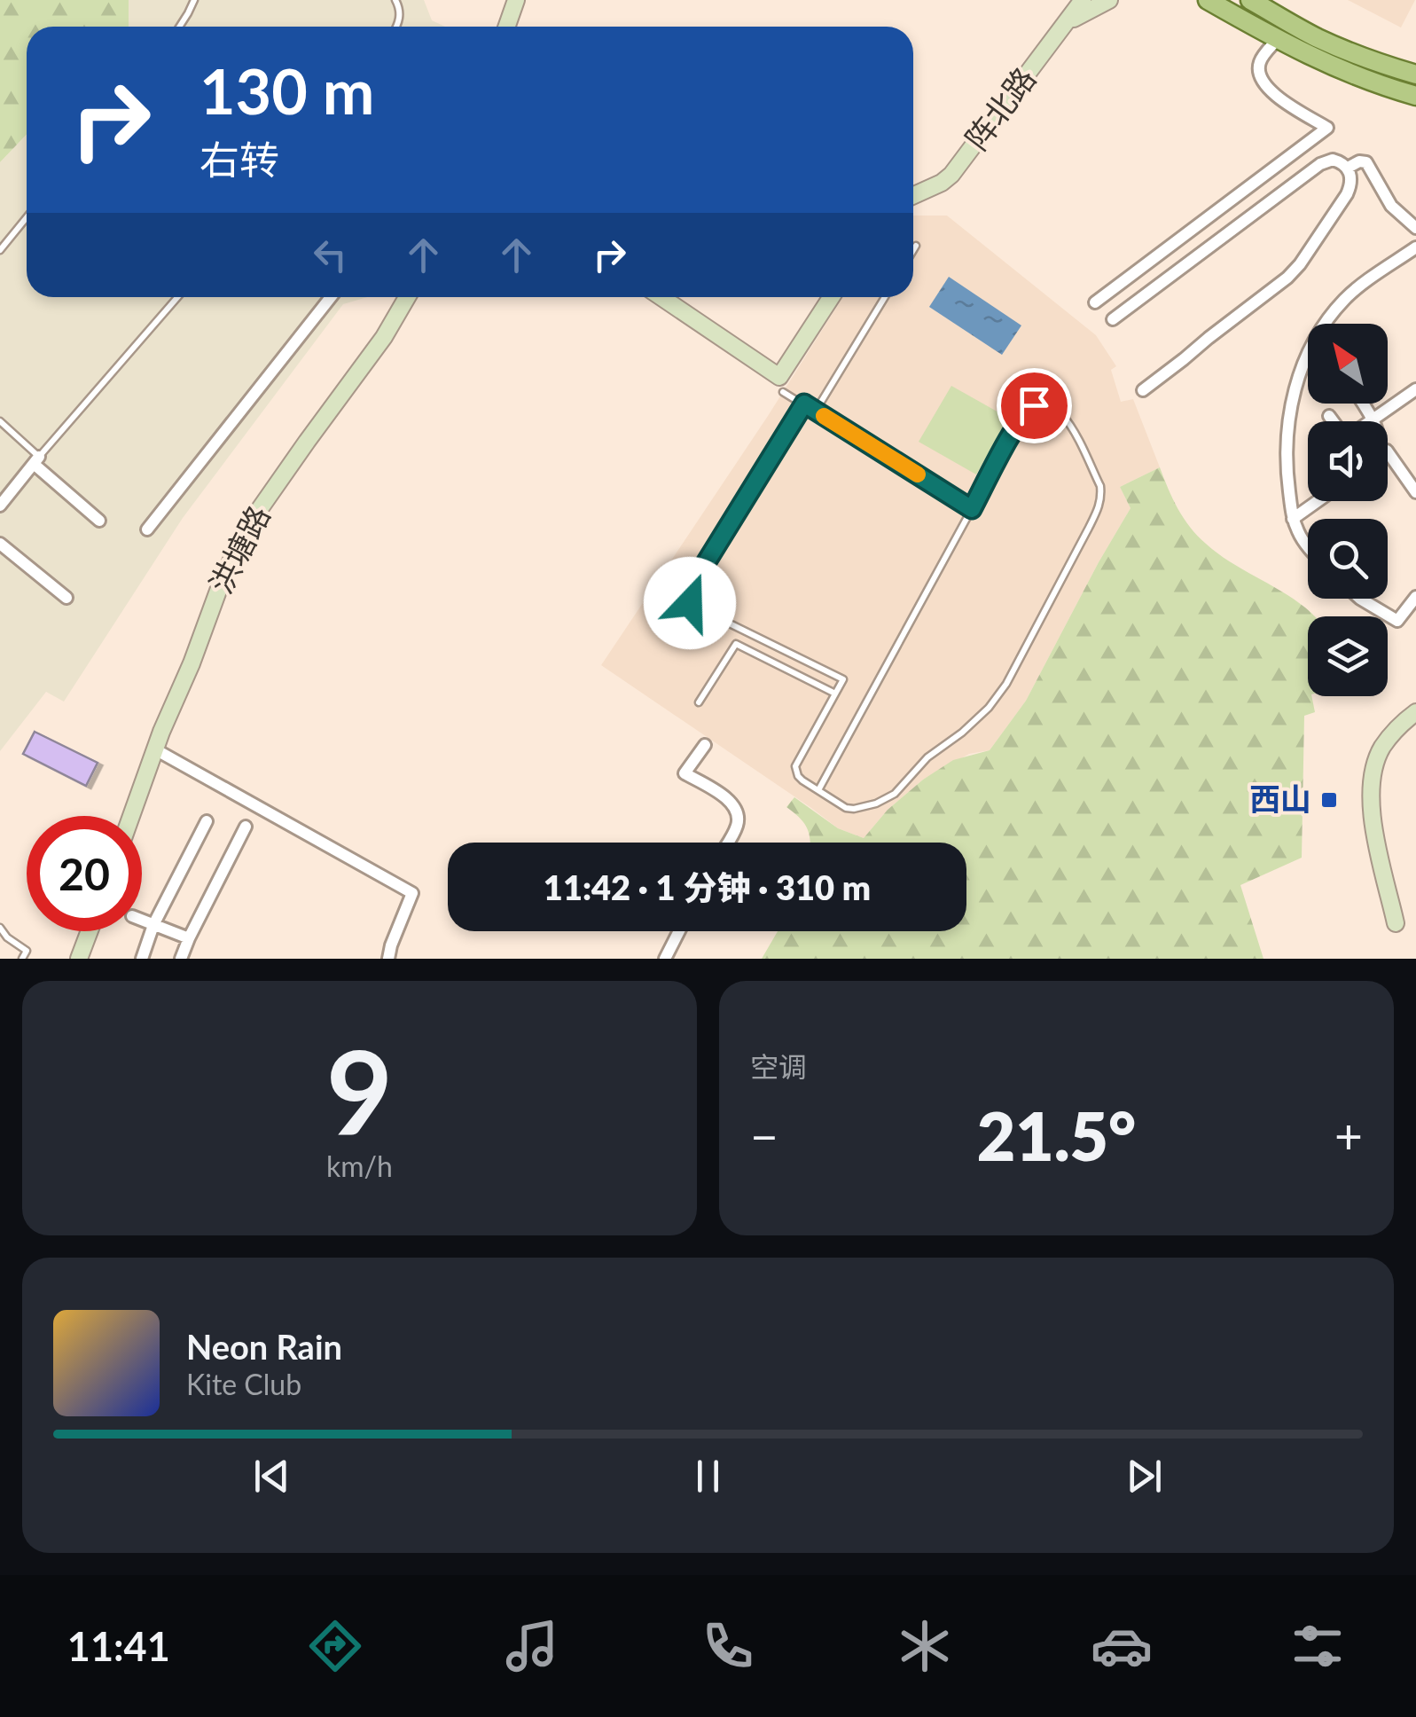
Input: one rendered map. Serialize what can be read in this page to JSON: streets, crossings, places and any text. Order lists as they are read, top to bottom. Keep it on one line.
{"streets":{"street":["阵北路","洪塘路"]},"places":{"transit":["西山"]},"north":"top left","page":{"turn":["130 m","右转"],"limit":"20","trip":"11:42 · 1 分钟 · 310 m","tile":[["9","km/h"],"空调"],"heat":["−","21.5°","+"],"song":["Neon Rain","Kite Club"],"tabs":"11:41"}}
